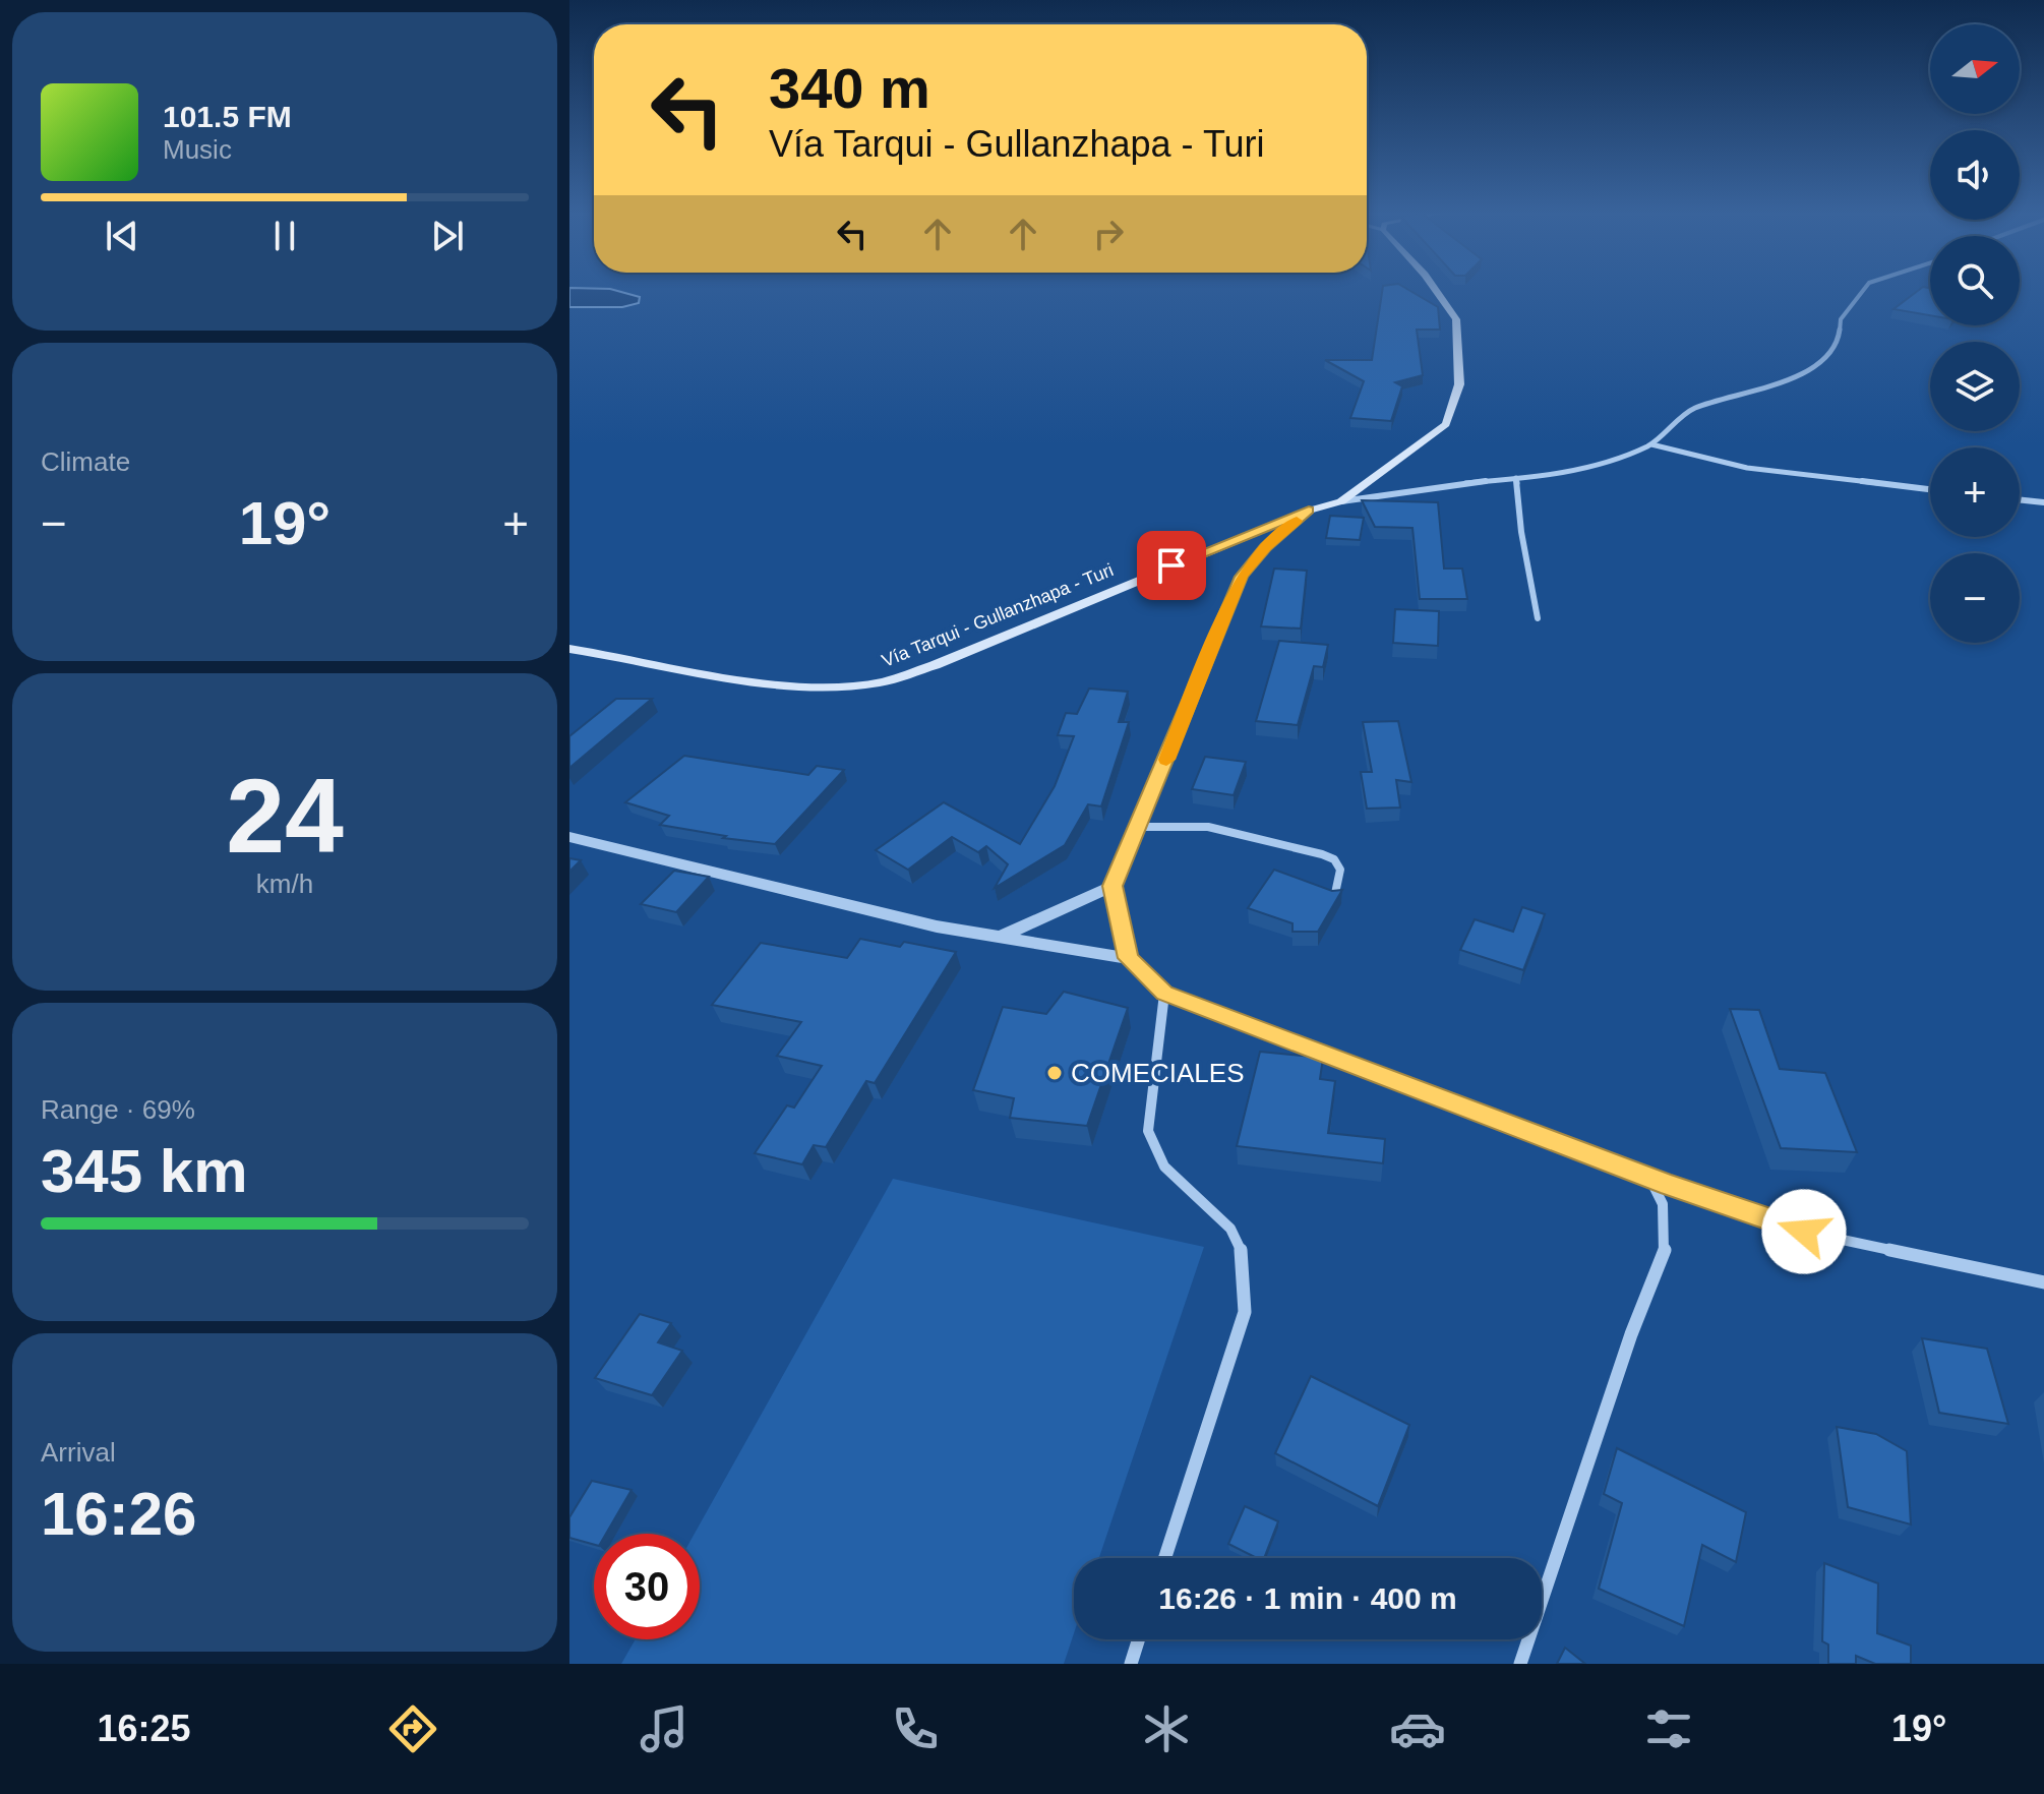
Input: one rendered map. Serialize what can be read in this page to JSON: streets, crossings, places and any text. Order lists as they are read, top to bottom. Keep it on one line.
{"streets":{"main road":["Vía Tarqui - Gullanzhapa - Turi"]},"places":["COMECIALES"],"north":"right","page":{"map_buttons":["+","−"],"turn":["340 m","Vía Tarqui - Gullanzhapa - Turi"],"song":["101.5 FM","Music"],"tile":["Climate",["24","km/h"],["Range · 69%","345 km"],["Arrival","16:26"]],"heat":["−","19°","+"],"limit":"30","trip":"16:26 · 1 min · 400 m","tabs":["16:25","19°"]}}
